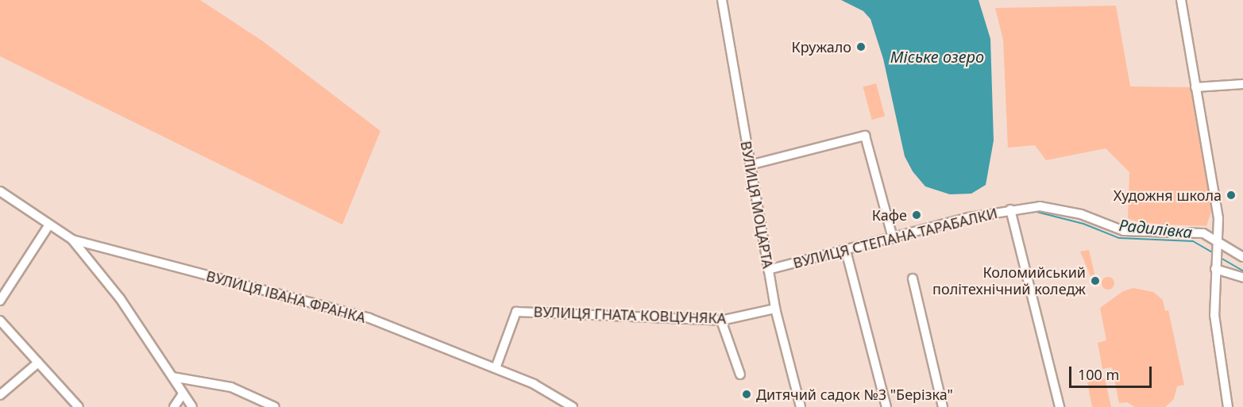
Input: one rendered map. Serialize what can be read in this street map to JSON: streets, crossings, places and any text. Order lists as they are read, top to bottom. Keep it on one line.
{"streets":{"street":["ВУЛИЦЯ МОЦАРТА","ВУЛИЦЯ СТЕПАНА ТАРАБАЛКИ","ВУЛИЦЯ ІВАНА ФРАНКА","ВУЛИЦЯ ГНАТА КОВЦУНЯКА"]},"crossings":[["ВУЛИЦЯ МОЦАРТА","ВУЛИЦЯ СТЕПАНА ТАРАБАЛКИ"],["ВУЛИЦЯ МОЦАРТА","ВУЛИЦЯ ГНАТА КОВЦУНЯКА"],["ВУЛИЦЯ ІВАНА ФРАНКА","ВУЛИЦЯ ГНАТА КОВЦУНЯКА"]],"water":["Міське озеро","Радилівка"],"places":["Кружало","Художня школа","Кафе","Коломийський політехнічний коледж","Дитячий садок №3 \"Берізка\""],"scale_bar":"100 m"}
